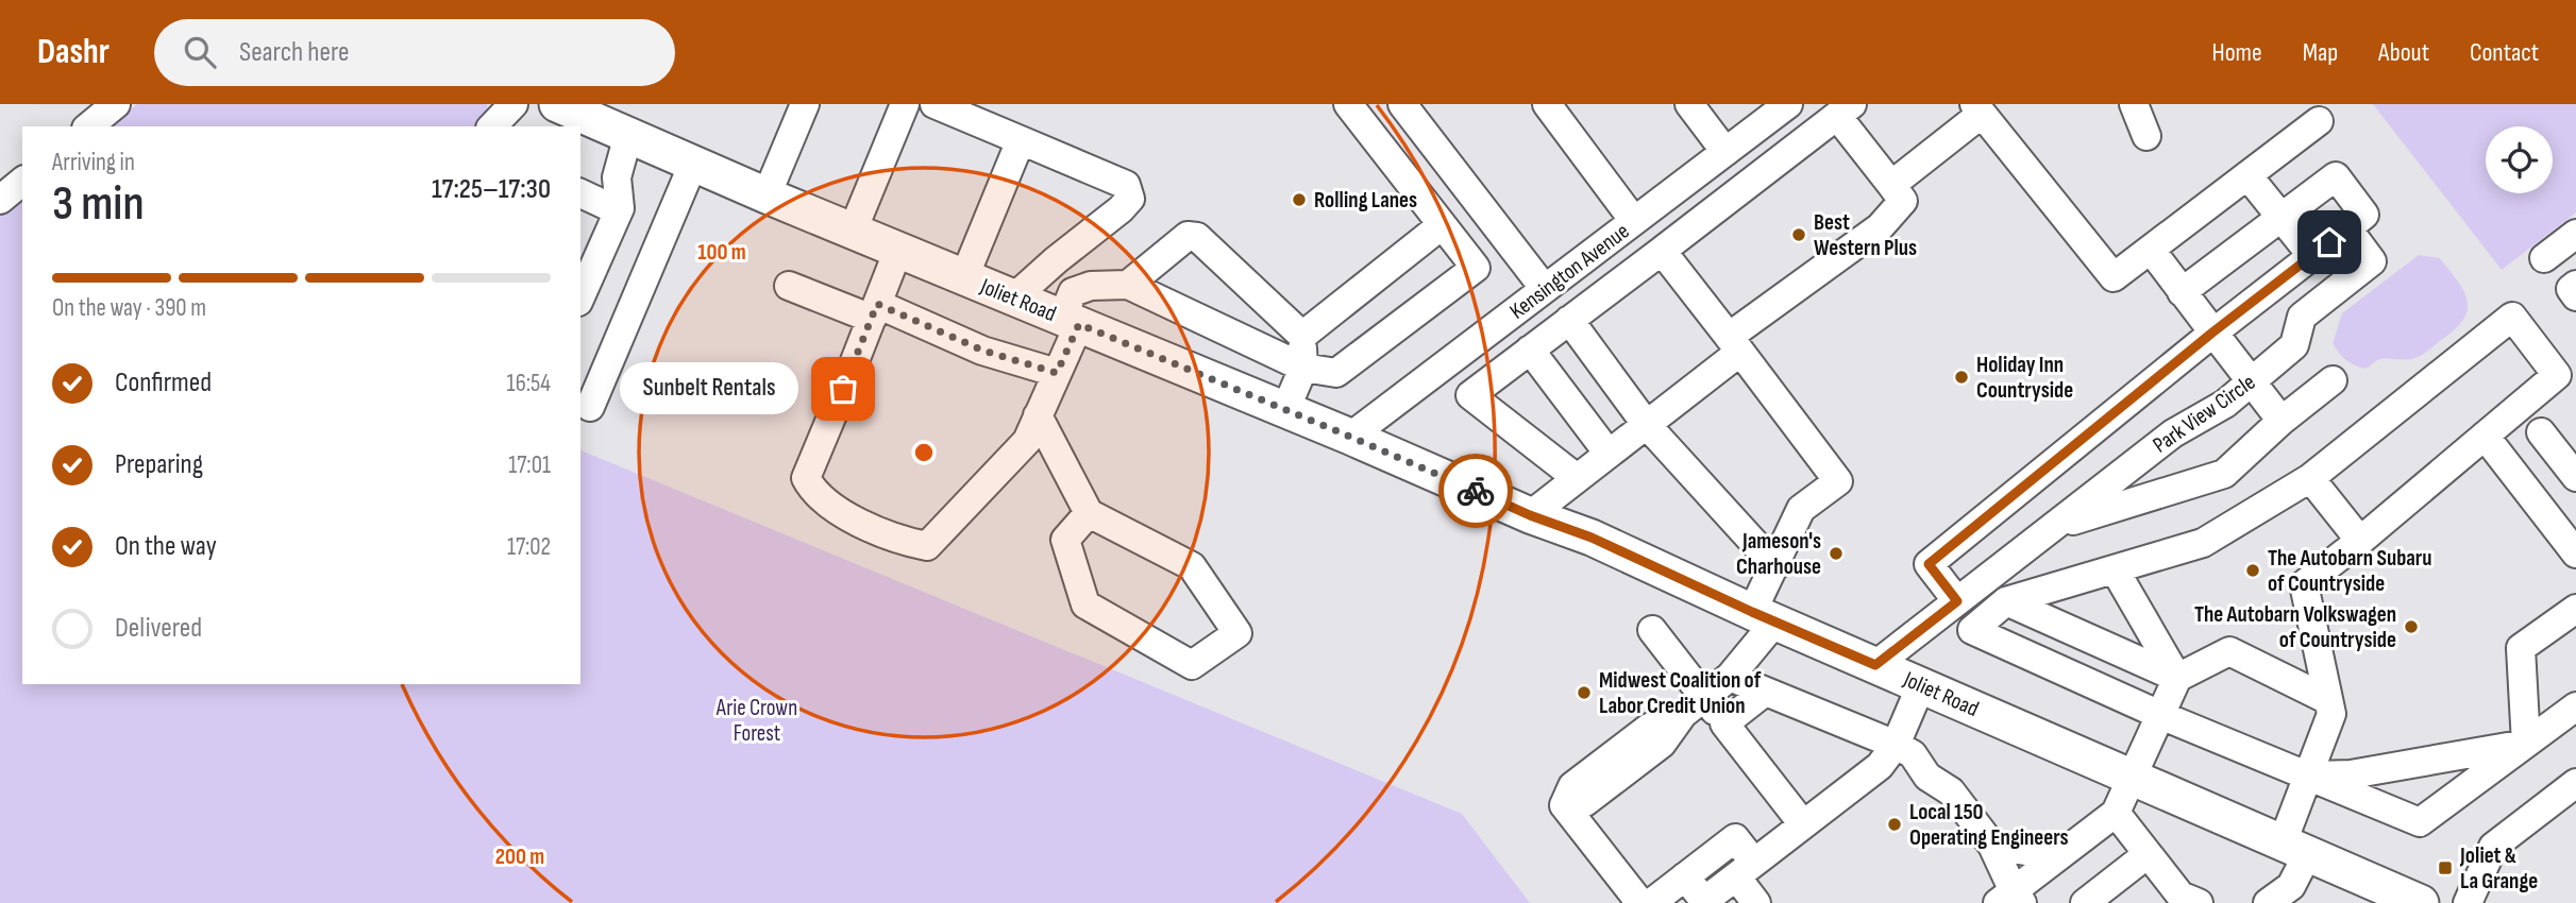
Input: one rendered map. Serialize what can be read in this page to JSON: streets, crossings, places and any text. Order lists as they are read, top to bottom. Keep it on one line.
{"streets":{"main road":["Joliet Road"],"street":["Kensington Avenue","Park View Circle"]},"crossings":[["Kensington Avenue","Joliet Road"],["Joliet Road","Park View Circle"]],"parks":["Arie Crown Forest"],"places":{"other":["Rolling Lanes","Best Western Plus","Holiday Inn Countryside","Sunbelt Rentals","Jameson's Charhouse","The Autobarn Subaru of Countryside","The Autobarn Volkswagen of Countryside","Midwest Coalition of Labor Credit Union","Local 150 Operating Engineers"],"transit":["Joliet & La Grange"]},"page":{"header":"Dashr","search":"Search here","nav":["Home","Map","About","Contact"],"heading":["3 min","Arriving in","17:25–17:30"],"bar":"On the way · 390 m","list":[["Confirmed","16:54"],["Preparing","17:01"],["On the way","17:02"],"Delivered"],"bubble":"Sunbelt Rentals"},"rings":["100 m","200 m"]}
